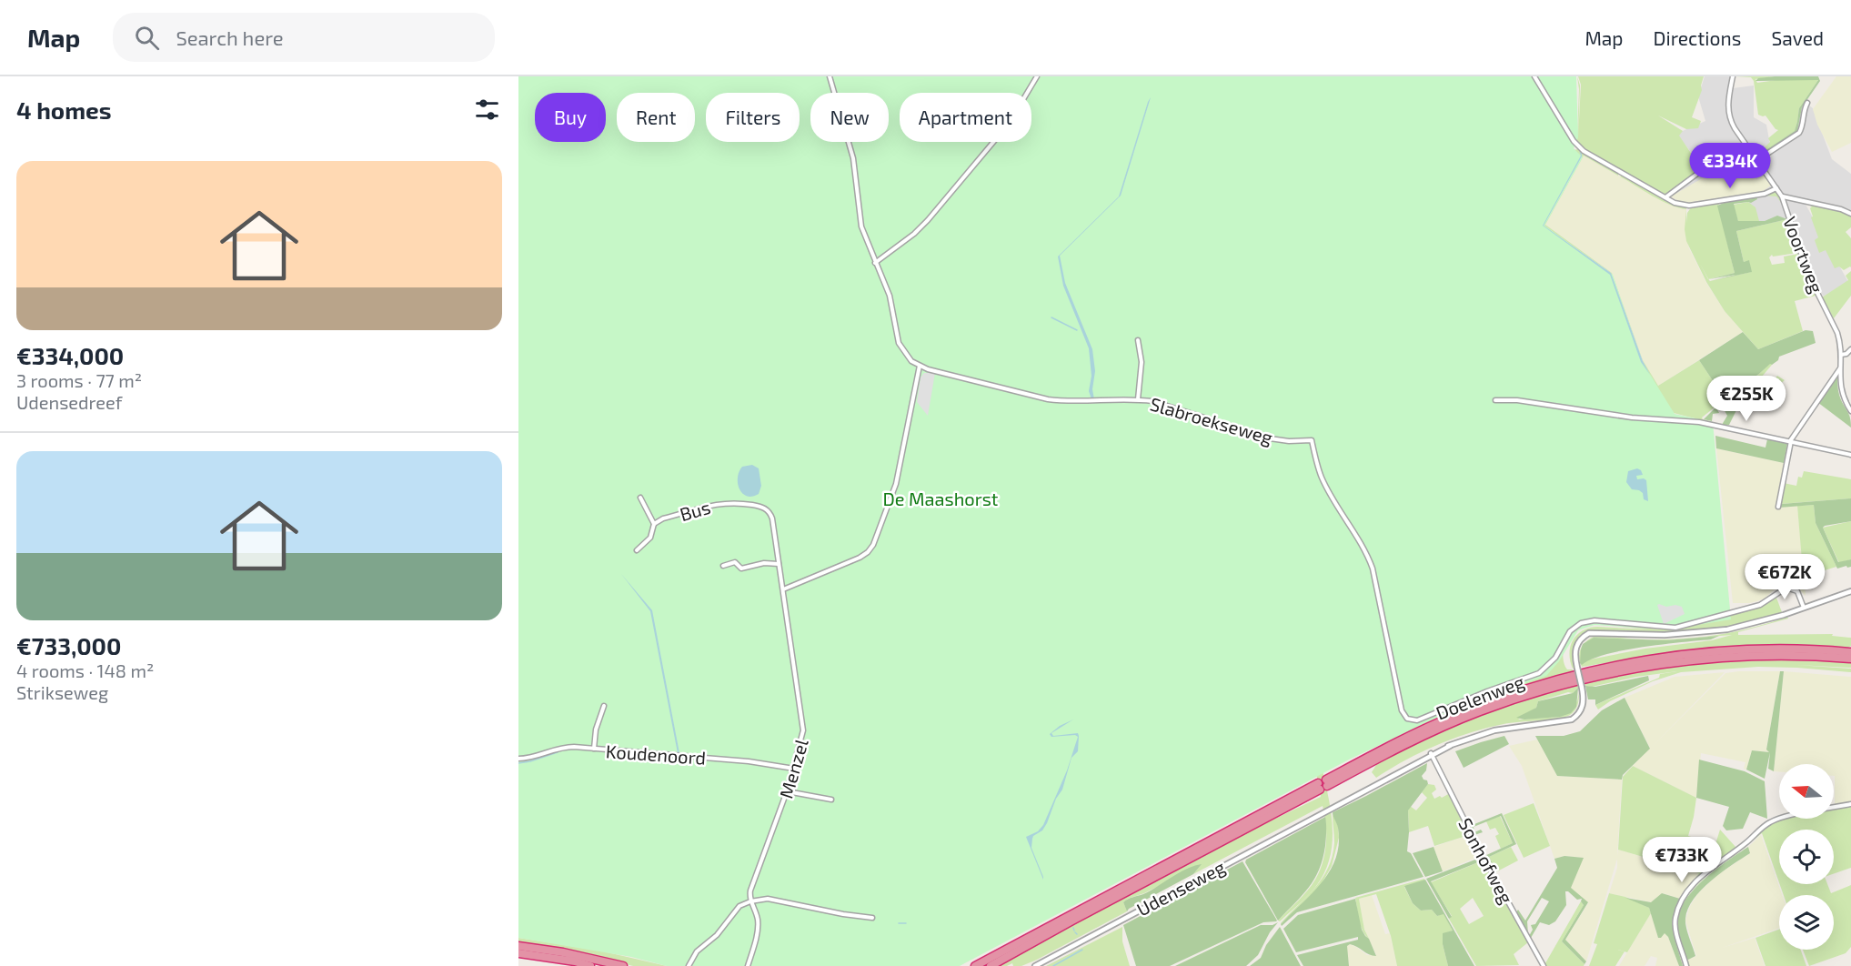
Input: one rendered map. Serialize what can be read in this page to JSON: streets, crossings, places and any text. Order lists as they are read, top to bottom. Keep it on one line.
{"streets":{"street":["Voortweg","Slabroekseweg","Bus","Doelenweg","Koudenoord","Menzel","Sonhofweg","Udenseweg"]},"crossings":[["Slabroekseweg","Doelenweg"],["Bus","Menzel"],["Doelenweg","Udenseweg"],["Koudenoord","Menzel"],["Sonhofweg","Udenseweg"]],"parks":["De Maashorst"],"north":"left","page":{"header":"Map","search":"Search here","nav":["Map","Directions","Saved"],"heading":"4 homes","chip":["Buy","Rent","Filters","New","Apartment"],"list":[{"name":"€334,000","note":"3 rooms · 77 m² · Udensedreef"},{"name":"€733,000","note":"4 rooms · 148 m² · Strikseweg"}],"price":["€334K","€255K","€672K","€733K"]}}
